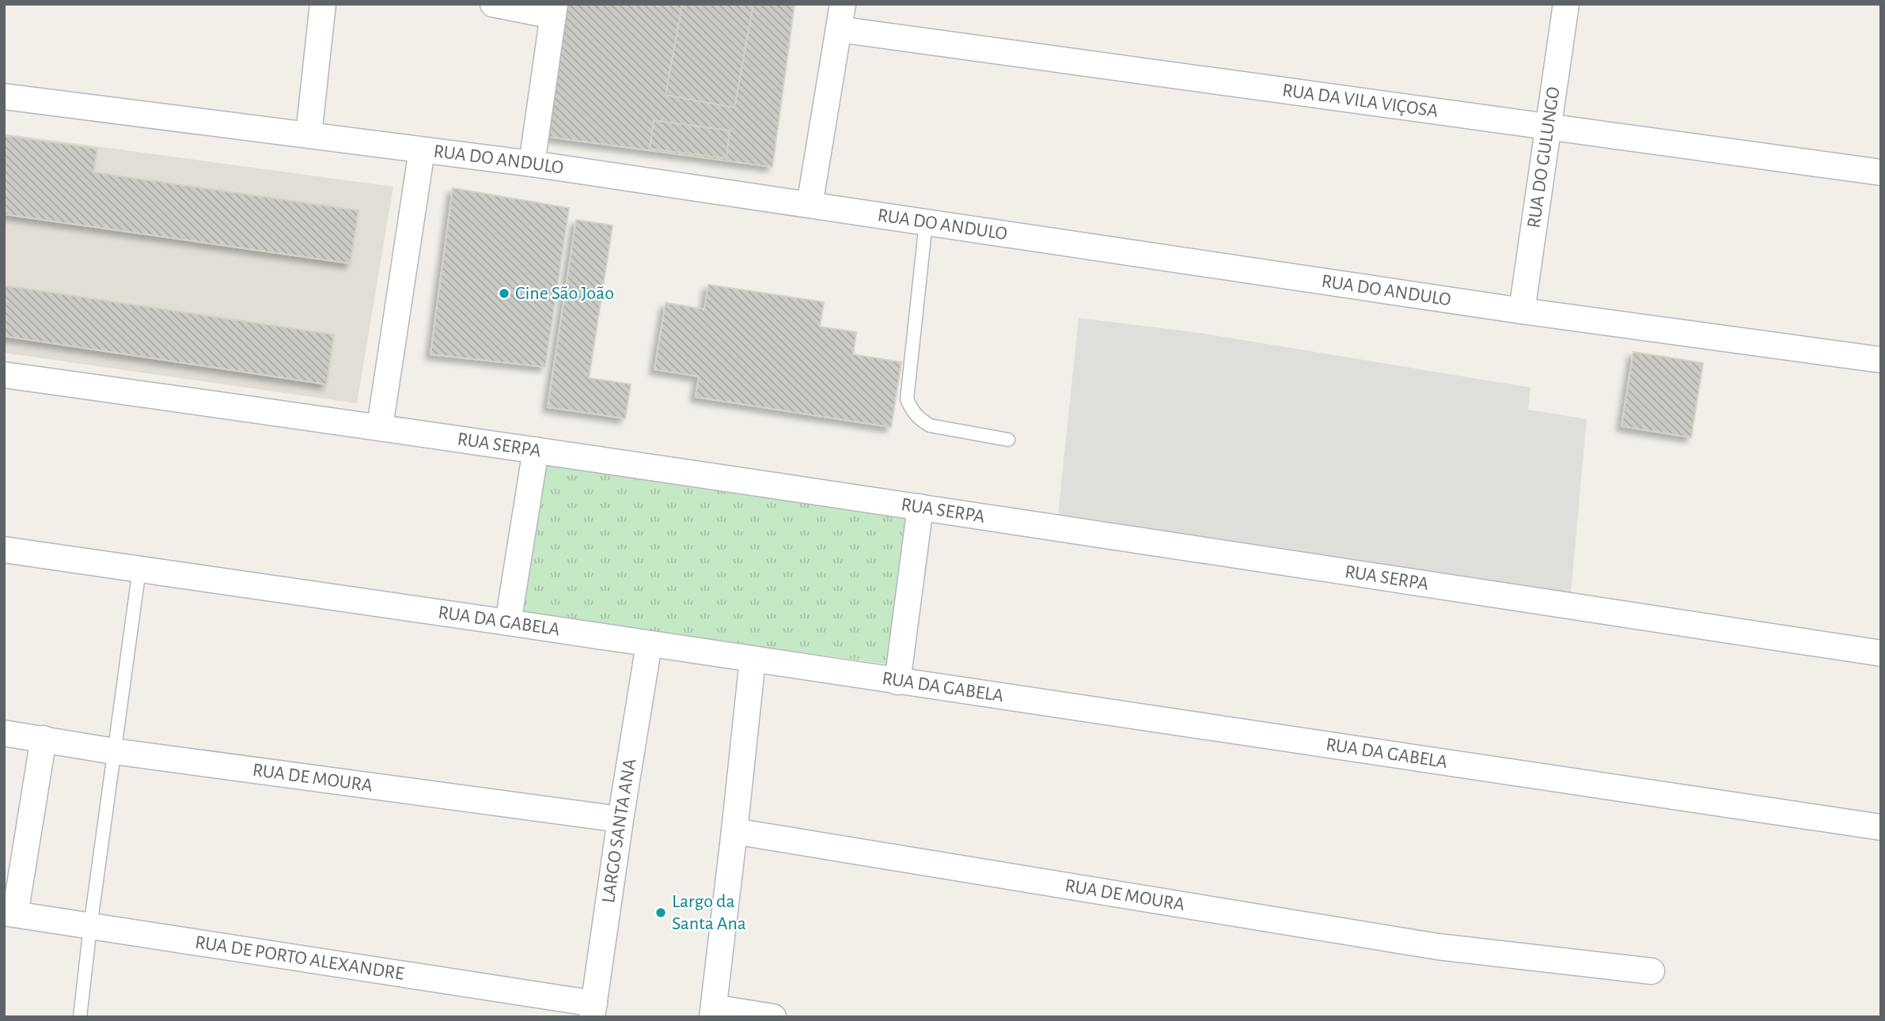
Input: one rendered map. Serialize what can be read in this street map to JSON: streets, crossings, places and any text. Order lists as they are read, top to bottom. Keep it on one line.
{"streets":{"street":["RUA DA VILA VIÇOSA","RUA DO GULUNGO","RUA DO ANDULO","RUA SERPA","RUA DA GABELA","RUA DE MOURA","LARGO SANTA ANA","RUA DE PORTO ALEXANDRE"]},"crossings":[["RUA DA VILA VIÇOSA","RUA DO GULUNGO"],["RUA DO GULUNGO","RUA DO ANDULO"],["RUA DA GABELA","LARGO SANTA ANA"],["RUA DE MOURA","LARGO SANTA ANA"],["LARGO SANTA ANA","RUA DE PORTO ALEXANDRE"]],"places":["Cine São João","Largo da Santa Ana"]}
